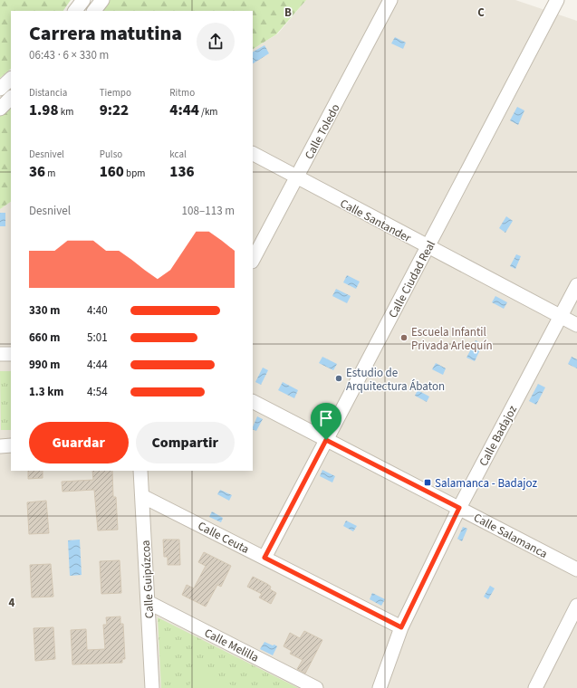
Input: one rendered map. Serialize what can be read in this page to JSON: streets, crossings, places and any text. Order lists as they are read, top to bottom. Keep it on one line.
{"streets":{"street":["Calle Toledo","Calle Santander","Calle Ciudad Real","Calle Badajoz","Calle Salamanca","Calle Ceuta","Calle Guipúzcoa","Calle Melilla"]},"crossings":[["Calle Toledo","Calle Santander"],["Calle Santander","Calle Ciudad Real"],["Calle Santander","Calle Badajoz"],["Calle Ciudad Real","Calle Salamanca"],["Calle Ciudad Real","Calle Ceuta"],["Calle Badajoz","Calle Salamanca"],["Calle Badajoz","Calle Ceuta"],["Calle Ceuta","Calle Guipúzcoa"],["Calle Guipúzcoa","Calle Melilla"]],"places":{"other":["Escuela Infantil Privada Arlequín","Estudio de Arquitectura Ábaton"],"transit":["Salamanca - Badajoz"]},"page":{"heading":["Carrera matutina","06:43 · 6 × 330 m"],"stats":[["Distancia","1.98 km"],["Tiempo","9:22"],["Ritmo","4:44 /km"],["Desnivel","36 m"],["Pulso","160 bpm"],["kcal","136"]],"chart":["Desnivel","108–113 m"],"list":[{"name":"330 m","note":"4:40"},{"name":"660 m","note":"5:01"},{"name":"990 m","note":"4:44"},{"name":"1.3 km","note":"4:54"}],"buttons":["Guardar","Compartir"]},"grid":{"columns":["B","C"],"rows":["4"]}}
